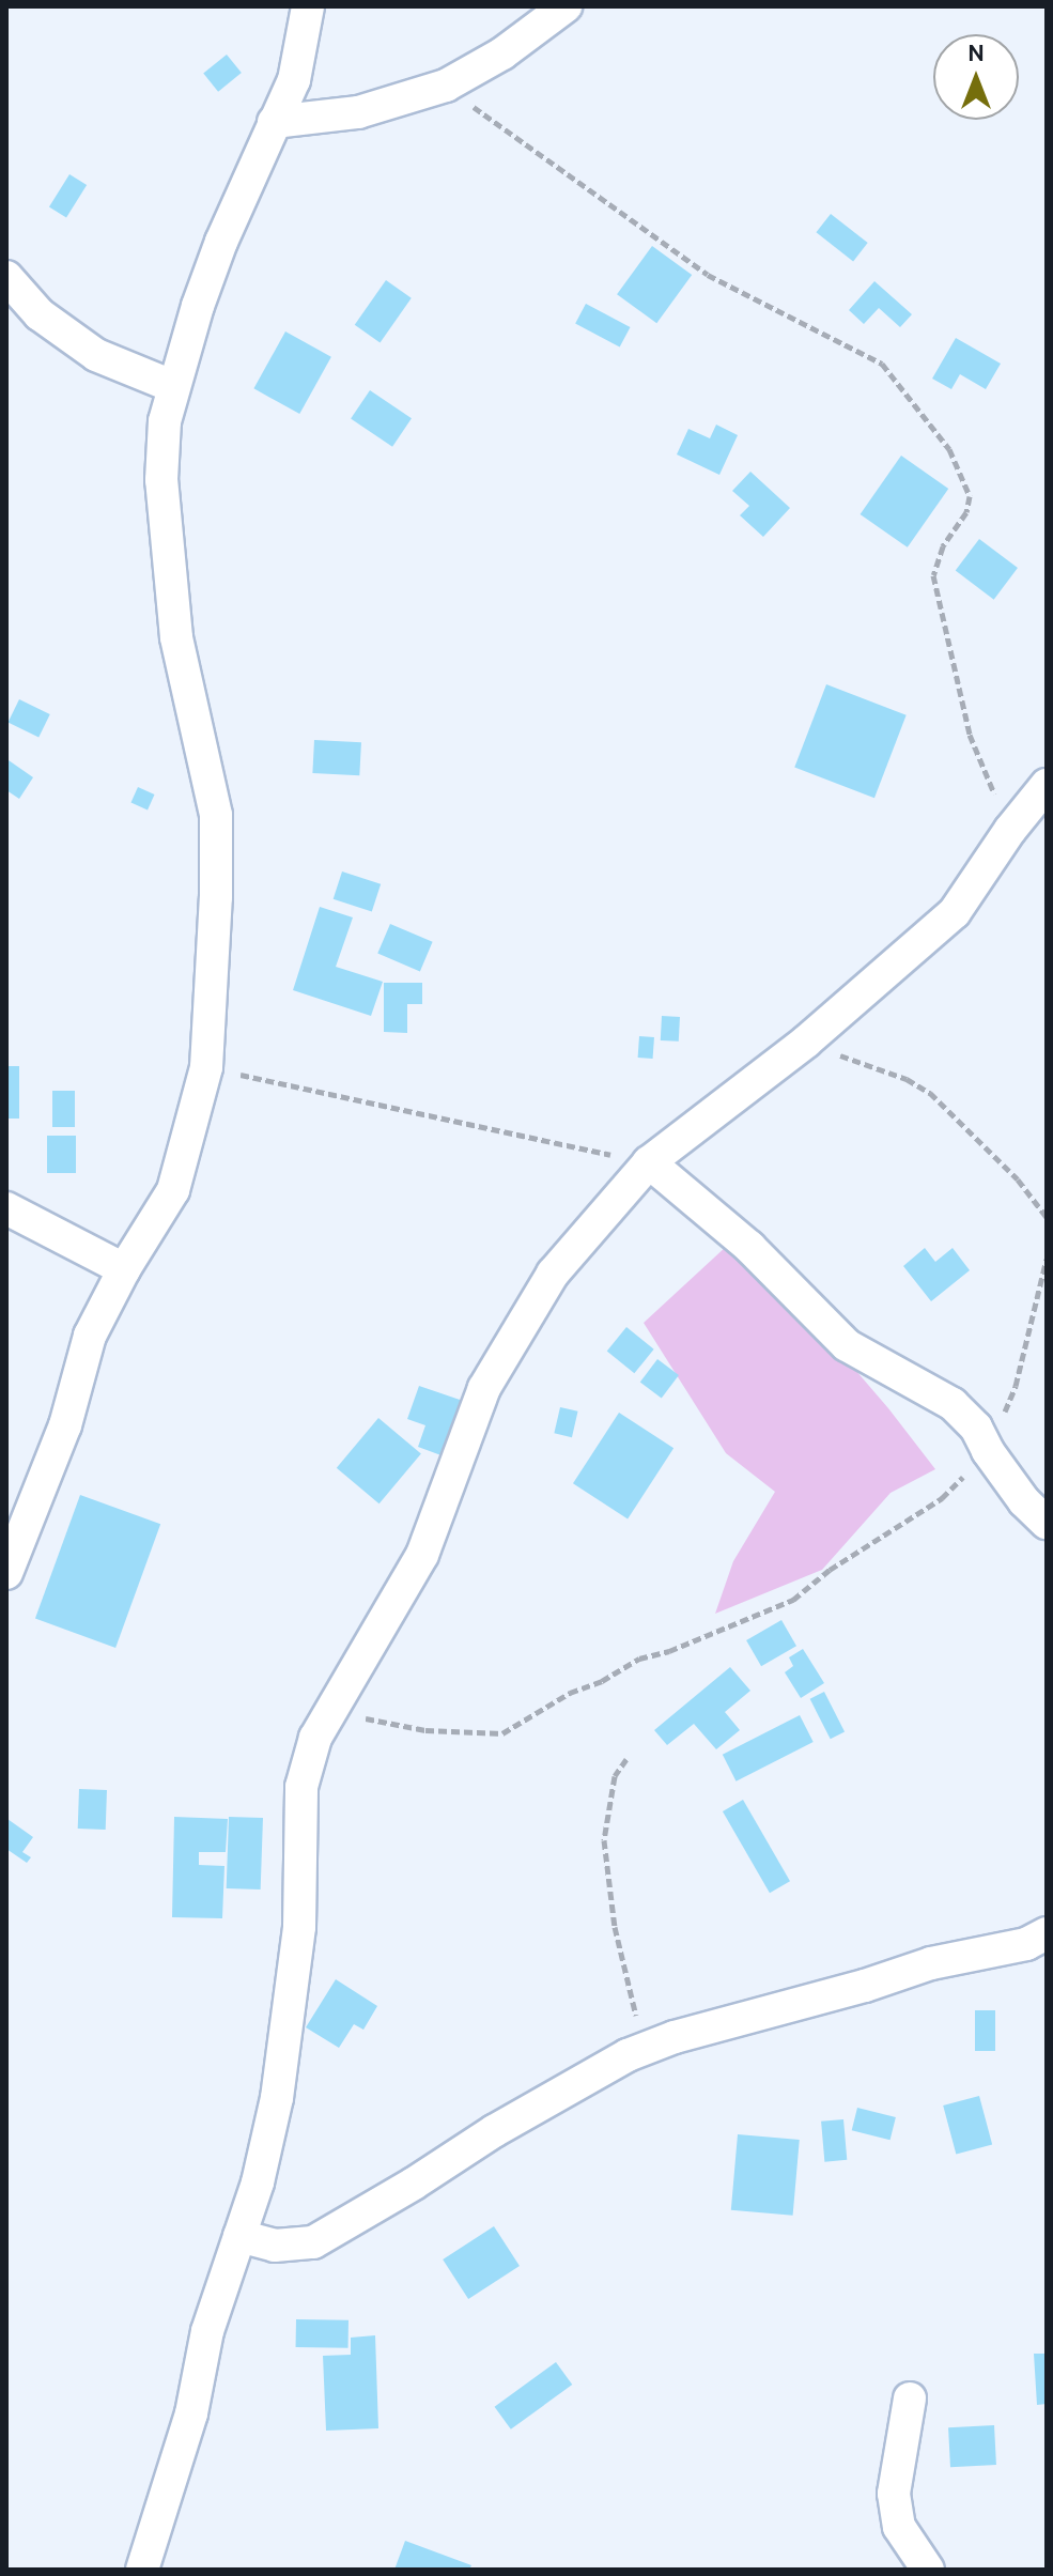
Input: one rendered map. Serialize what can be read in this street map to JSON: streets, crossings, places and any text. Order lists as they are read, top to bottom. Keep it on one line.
{"north":"top"}
